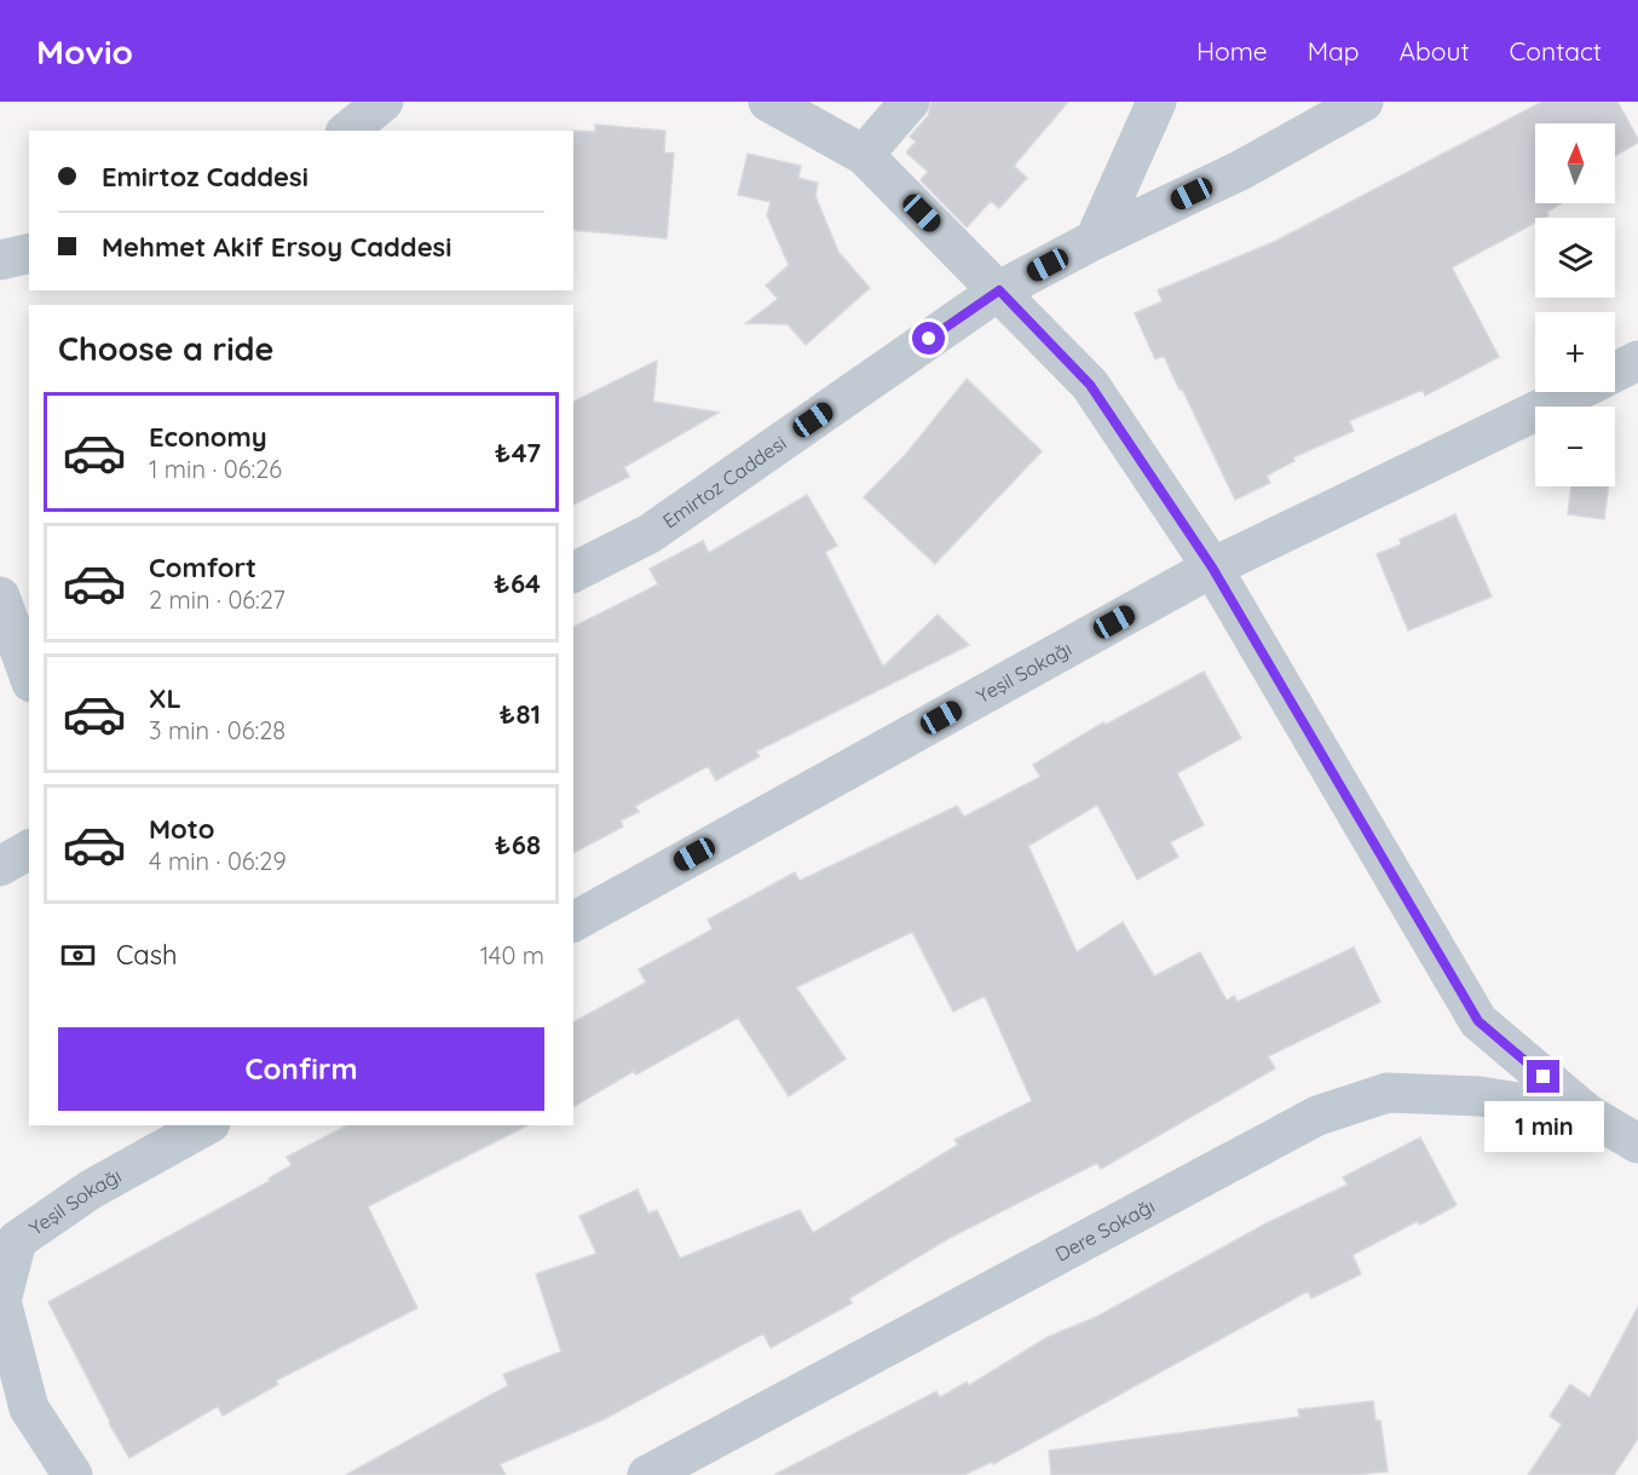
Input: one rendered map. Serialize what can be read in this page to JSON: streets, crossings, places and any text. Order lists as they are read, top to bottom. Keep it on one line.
{"streets":{"street":["Emirtoz Caddesi","Yeşil Sokağı","Dere Sokağı"]},"north":"top","page":{"header":"Movio","nav":["Home","Map","About","Contact"],"map_buttons":["+","−"],"banner":["Emirtoz Caddesi","Mehmet Akif Ersoy Caddesi"],"heading":"Choose a ride","list":[{"name":"Economy","note":"1 min · 06:26","value":"₺47"},{"name":"Comfort","note":"2 min · 06:27","value":"₺64"},{"name":"XL","note":"3 min · 06:28","value":"₺81"},{"name":"Moto","note":"4 min · 06:29","value":"₺68"}],"pay":["Cash","140 m"],"buttons":"Confirm","bubble":"1 min"}}
